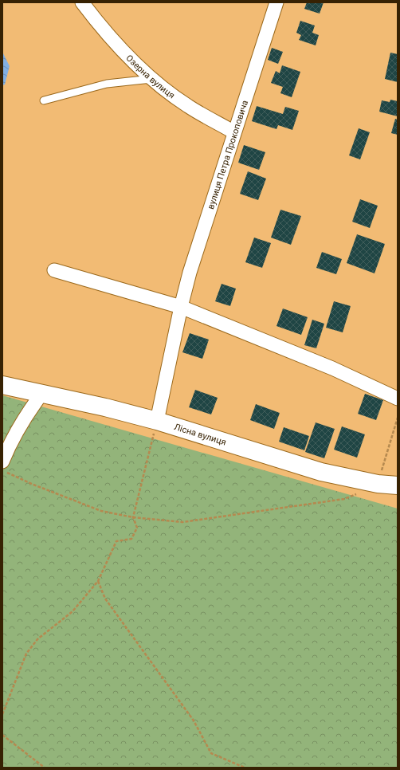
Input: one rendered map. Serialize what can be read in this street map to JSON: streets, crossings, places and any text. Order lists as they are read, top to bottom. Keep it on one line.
{"streets":{"street":["Озерна вулиця","вулиця Петра Прокоповича","Лісна вулиця"]},"crossings":[["Озерна вулиця","вулиця Петра Прокоповича"],["вулиця Петра Прокоповича","Лісна вулиця"]]}
